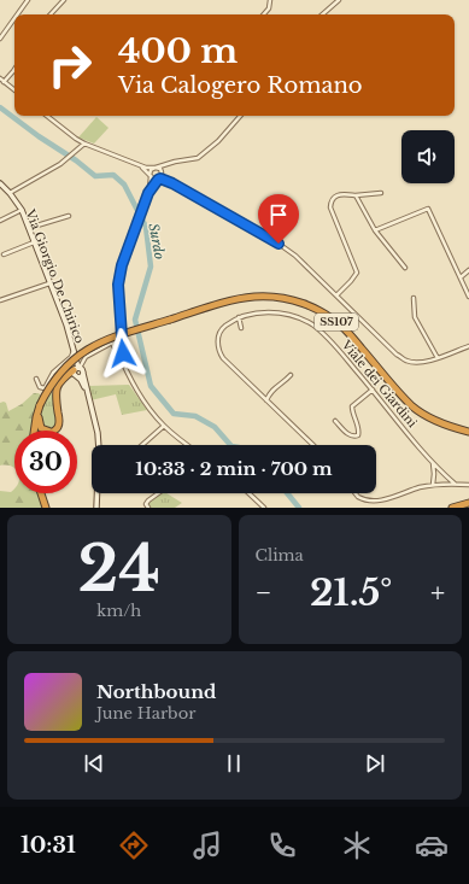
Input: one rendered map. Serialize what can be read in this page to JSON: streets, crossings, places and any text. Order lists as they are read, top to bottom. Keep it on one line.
{"streets":{"highway":["SS107"],"main road":["Via Giorgio De Chirico"],"street":["Viale dei Giardini"]},"water":["Surdo"],"page":{"turn":["400 m","Via Calogero Romano"],"limit":"30","trip":"10:33 · 2 min · 700 m","tile":[["24","km/h"],"Clima"],"heat":["−","21.5°","+"],"song":["Northbound","June Harbor"],"tabs":"10:31"}}
